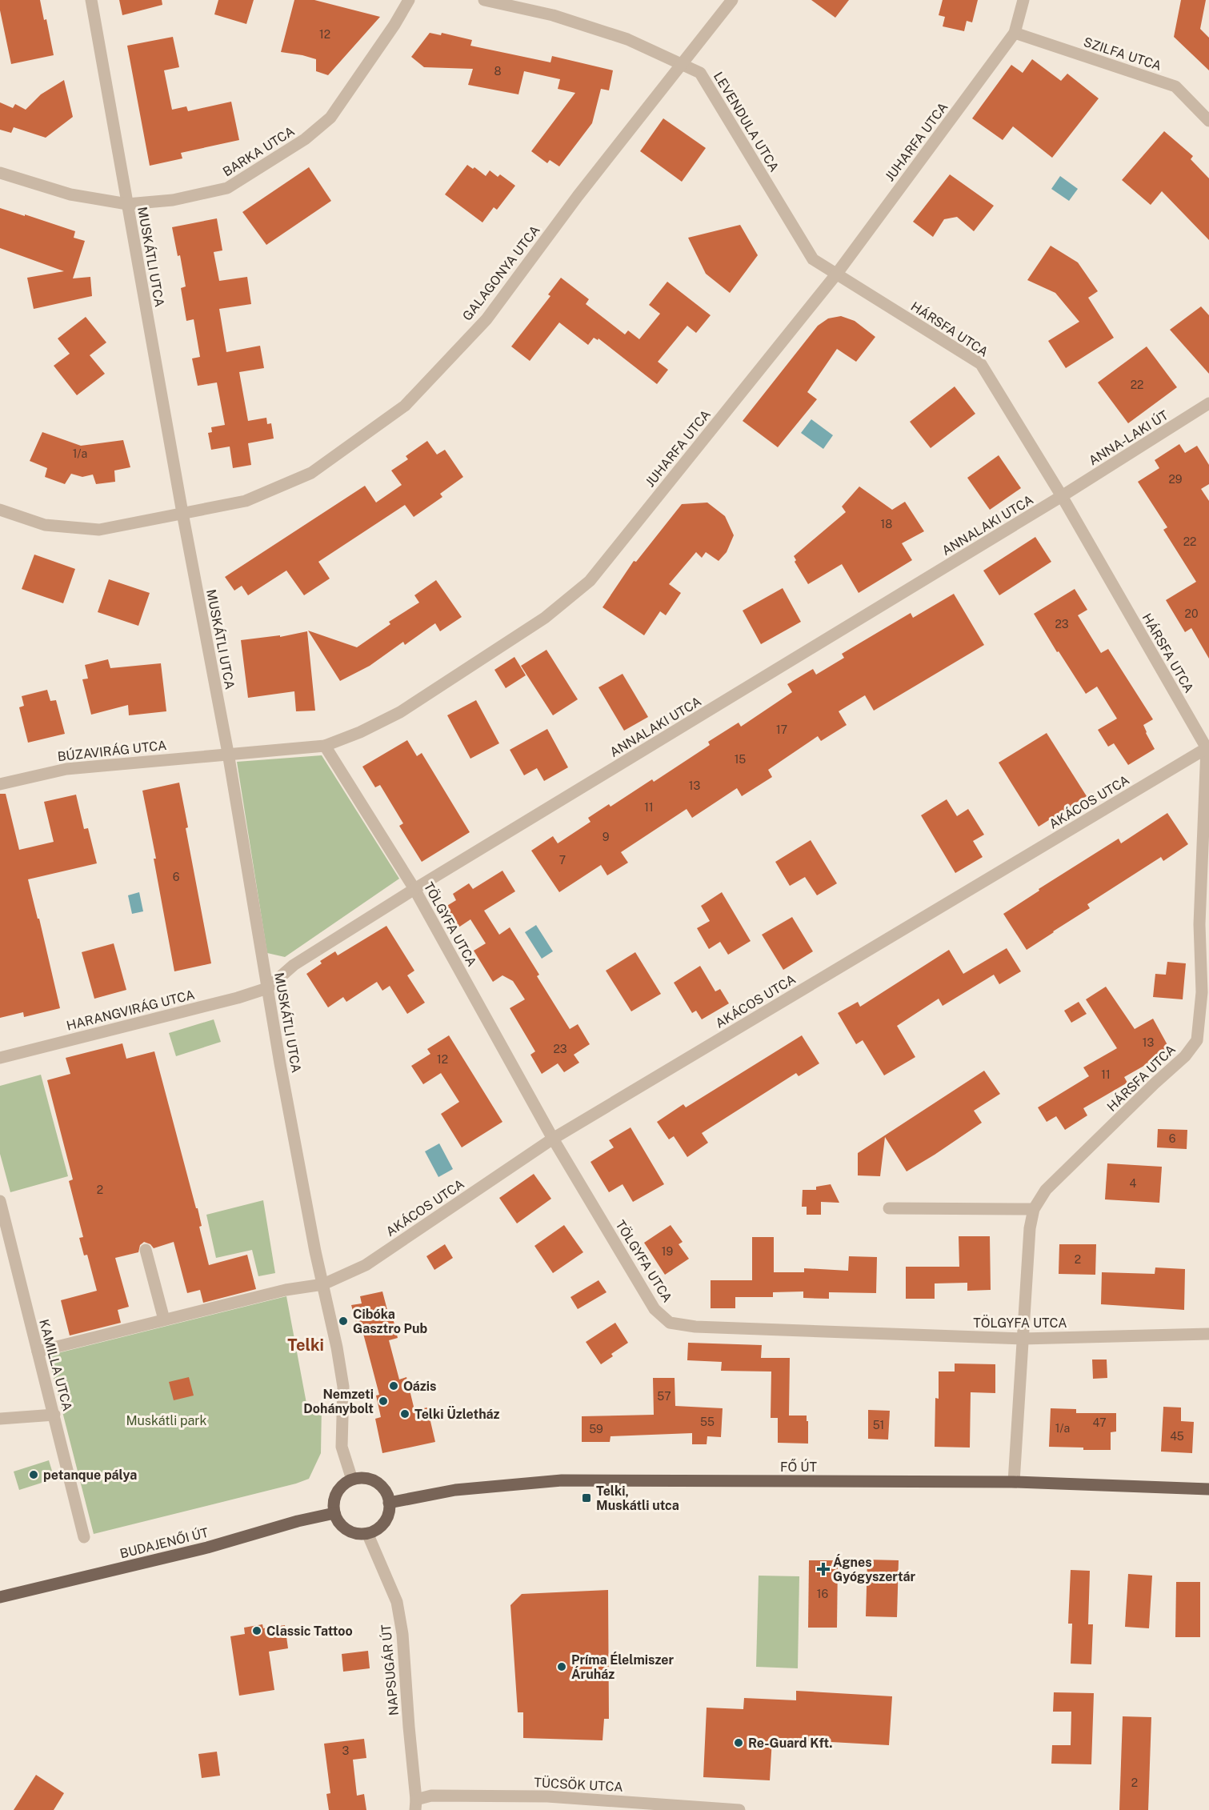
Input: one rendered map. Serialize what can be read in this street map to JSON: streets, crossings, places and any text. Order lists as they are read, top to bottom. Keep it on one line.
{"streets":{"main road":["FŐ ÚT","BUDAJENŐI ÚT"],"street":["SZILFA UTCA","LEVENDULA UTCA","JUHARFA UTCA","BARKA UTCA","MUSKÁTLI UTCA","GALAGONYA UTCA","HÁRSFA UTCA","ANNA-LAKI ÚT","ANNALAKI UTCA","BÚZAVIRÁG UTCA","AKÁCOS UTCA","TÖLGYFA UTCA","HARANGVIRÁG UTCA","KAMILLA UTCA","NAPSUGÁR ÚT","TÜCSÖK UTCA"]},"crossings":[["SZILFA UTCA","JUHARFA UTCA"],["LEVENDULA UTCA","JUHARFA UTCA"],["LEVENDULA UTCA","GALAGONYA UTCA"],["LEVENDULA UTCA","HÁRSFA UTCA"],["JUHARFA UTCA","MUSKÁTLI UTCA"],["JUHARFA UTCA","HÁRSFA UTCA"],["JUHARFA UTCA","BÚZAVIRÁG UTCA"],["JUHARFA UTCA","TÖLGYFA UTCA"],["BARKA UTCA","MUSKÁTLI UTCA"],["MUSKÁTLI UTCA","GALAGONYA UTCA"],["MUSKÁTLI UTCA","ANNALAKI UTCA"],["MUSKÁTLI UTCA","BÚZAVIRÁG UTCA"],["MUSKÁTLI UTCA","AKÁCOS UTCA"],["MUSKÁTLI UTCA","HARANGVIRÁG UTCA"],["MUSKÁTLI UTCA","FŐ ÚT"],["MUSKÁTLI UTCA","BUDAJENŐI ÚT"],["MUSKÁTLI UTCA","NAPSUGÁR ÚT"],["HÁRSFA UTCA","ANNA-LAKI ÚT"],["HÁRSFA UTCA","ANNALAKI UTCA"],["HÁRSFA UTCA","AKÁCOS UTCA"],["HÁRSFA UTCA","TÖLGYFA UTCA"],["HÁRSFA UTCA","FŐ ÚT"],["ANNA-LAKI ÚT","ANNALAKI UTCA"],["ANNALAKI UTCA","TÖLGYFA UTCA"],["ANNALAKI UTCA","HARANGVIRÁG UTCA"],["AKÁCOS UTCA","TÖLGYFA UTCA"],["FŐ ÚT","BUDAJENŐI ÚT"],["FŐ ÚT","NAPSUGÁR ÚT"],["BUDAJENŐI ÚT","NAPSUGÁR ÚT"],["NAPSUGÁR ÚT","TÜCSÖK UTCA"]],"districts":["Telki"],"parks":["Muskátli park"],"places":{"other":["Cibóka Gasztro Pub","Oázis","Nemzeti Dohánybolt","Telki Üzletház","petanque pálya","Classic Tattoo","Príma Élelmiszer Áruház","Re-Guard Kft."],"transit":["Telki, Muskátli utca"],"health":["Ágnes Gyógyszertár"]},"house_numbers":["12","8","22","1/a","29","18","22","20","23","17","15","13","11","9","7","6","13","23","12","11","6","4","2","19","2","57","55","47","51","1/a","59","45","16","3","2"]}
